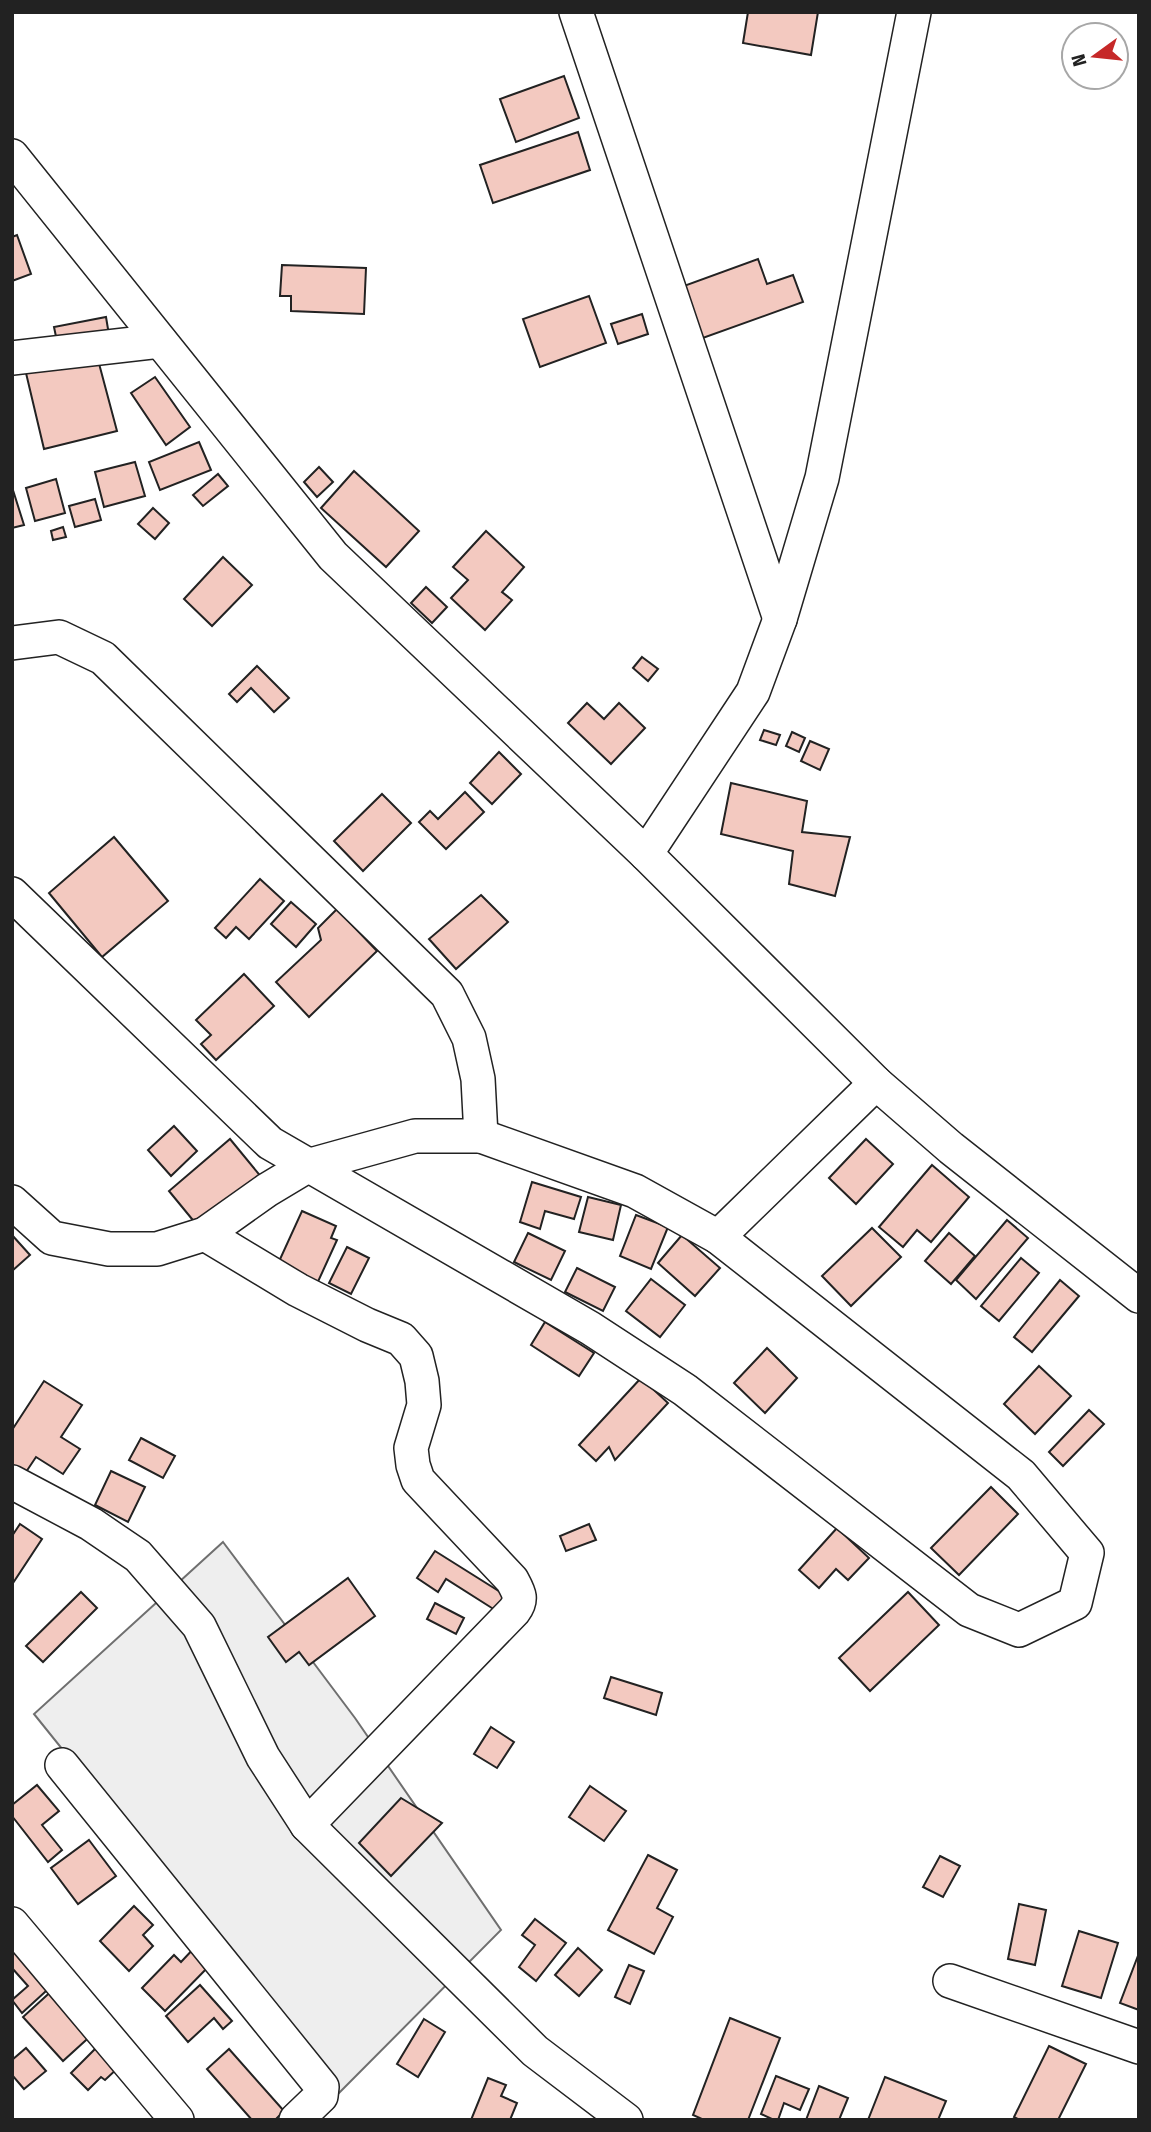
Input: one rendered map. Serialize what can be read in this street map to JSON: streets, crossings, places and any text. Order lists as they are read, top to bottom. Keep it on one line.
{"north":"left"}
